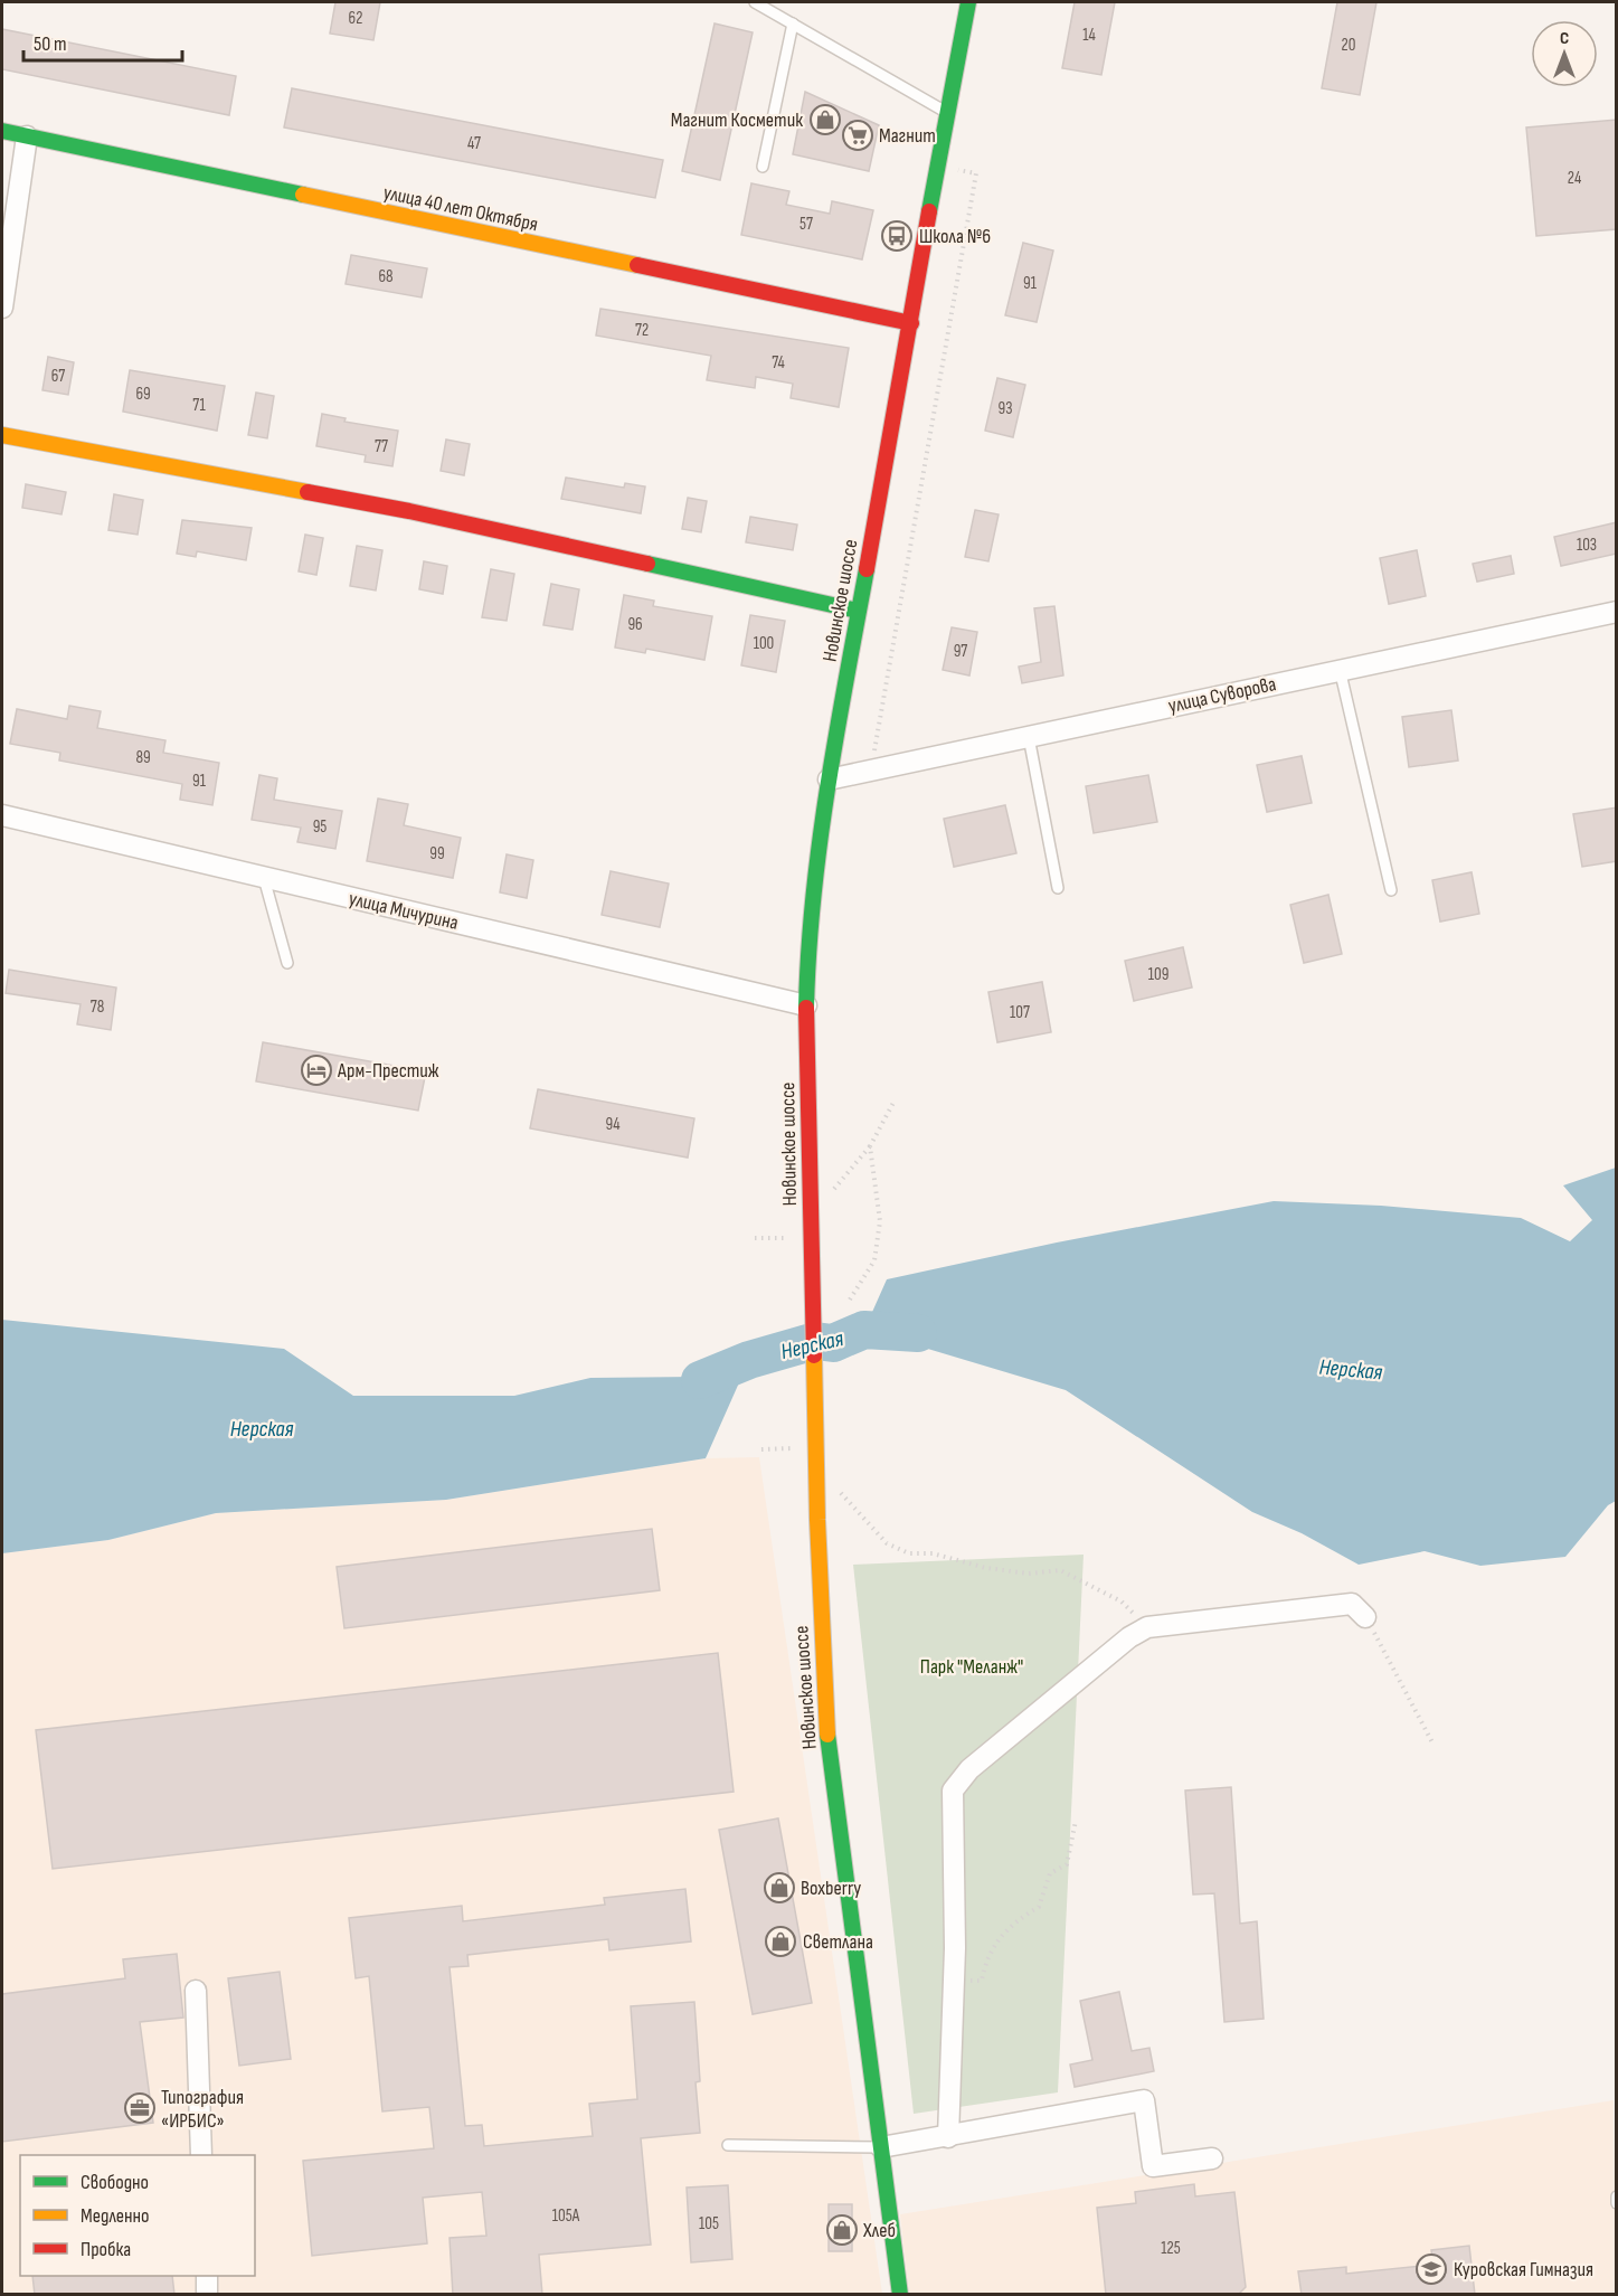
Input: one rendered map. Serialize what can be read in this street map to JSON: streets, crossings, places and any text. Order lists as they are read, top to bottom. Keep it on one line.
{"streets":{"street":["улица 40 лет Октября","Новинское шоссе","улица Суворова","улица Мичурина"]},"crossings":[["улица 40 лет Октября","Новинское шоссе"],["Новинское шоссе","улица Суворова"],["Новинское шоссе","улица Мичурина"]],"water":["Нерская"],"parks":["Парк \"Меланж\""],"places":{"shop":["Магнит Косметик","Boxberry","Светлана","Хлеб"],"supermarket":["Магнит"],"bus stop":["Школа №6"],"hotel":["Арм-Престиж"],"office":["Типография «ИРБИС»"],"school or university":["Куровская Гимназия"]},"house_numbers":["62","14","20","47","24","57","68","91","72","74","67","69","71","93","77","103","96","100","97","89","91","95","99","109","78","107","94","105А","105","125"],"legend":["Свободно","Медленно","Пробка"],"scale_bar":"50 m","north":"top"}
